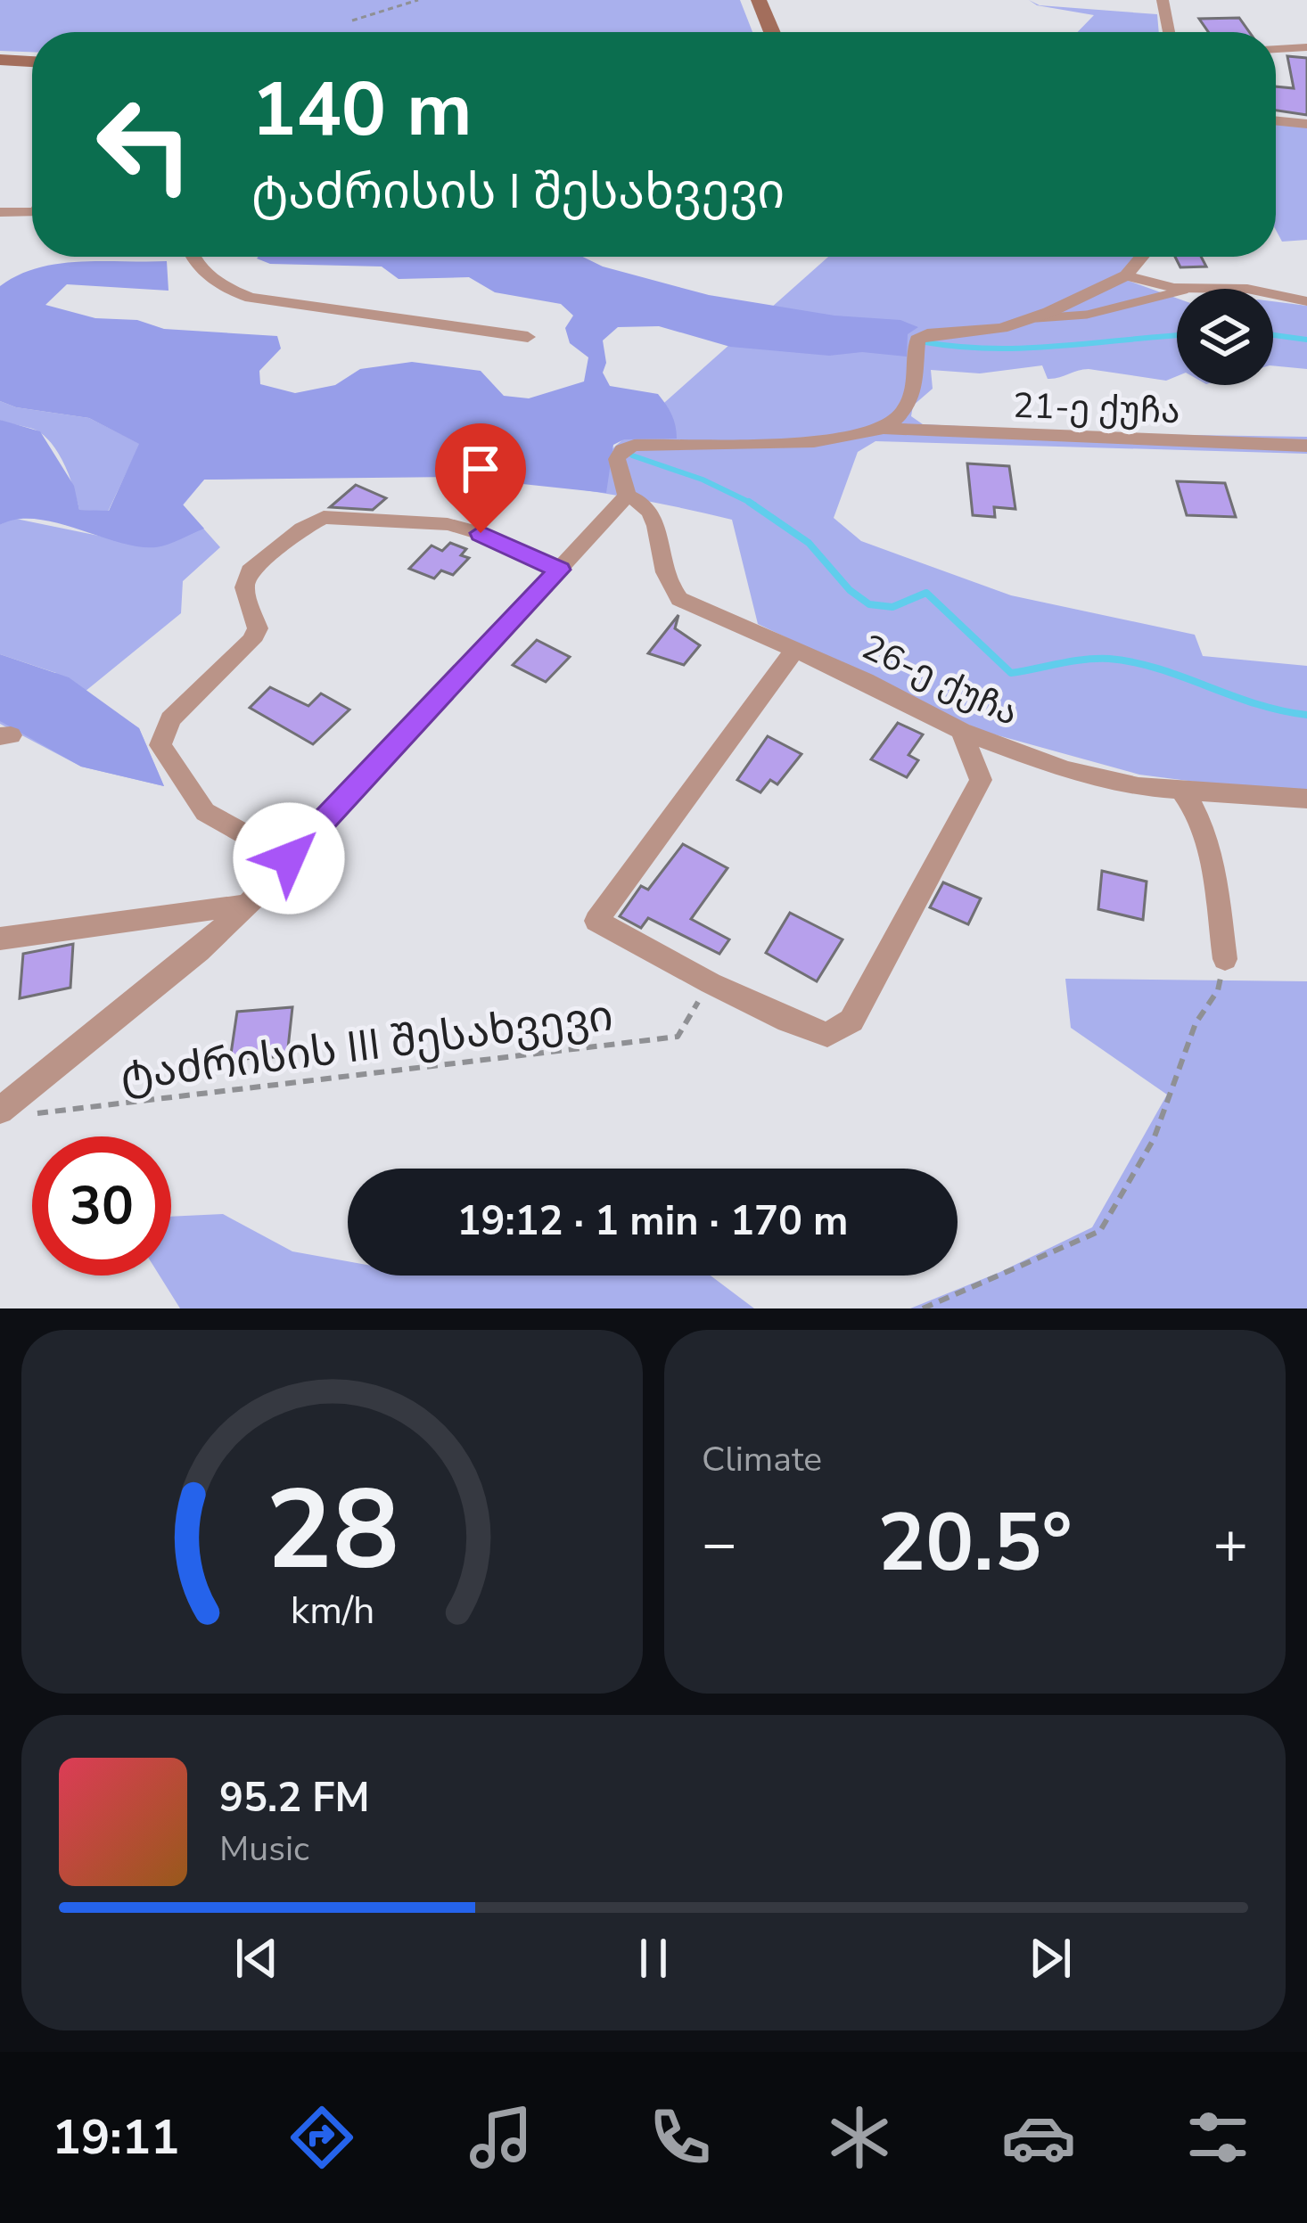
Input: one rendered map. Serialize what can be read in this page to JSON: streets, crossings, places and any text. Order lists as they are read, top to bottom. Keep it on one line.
{"streets":{"street":["21-ე ქუჩა","26-ე ქუჩა"],"path":["ტაძრისის III შესახვევი"]},"crossings":[["21-ე ქუჩა","26-ე ქუჩა"]],"page":{"turn":["140 m","ტაძრისის I შესახვევი"],"limit":"30","trip":"19:12 · 1 min · 170 m","tile":"Climate","heat":["−","20.5°","+"],"song":["95.2 FM","Music"],"tabs":"19:11","gauge":["28","km/h"]}}
